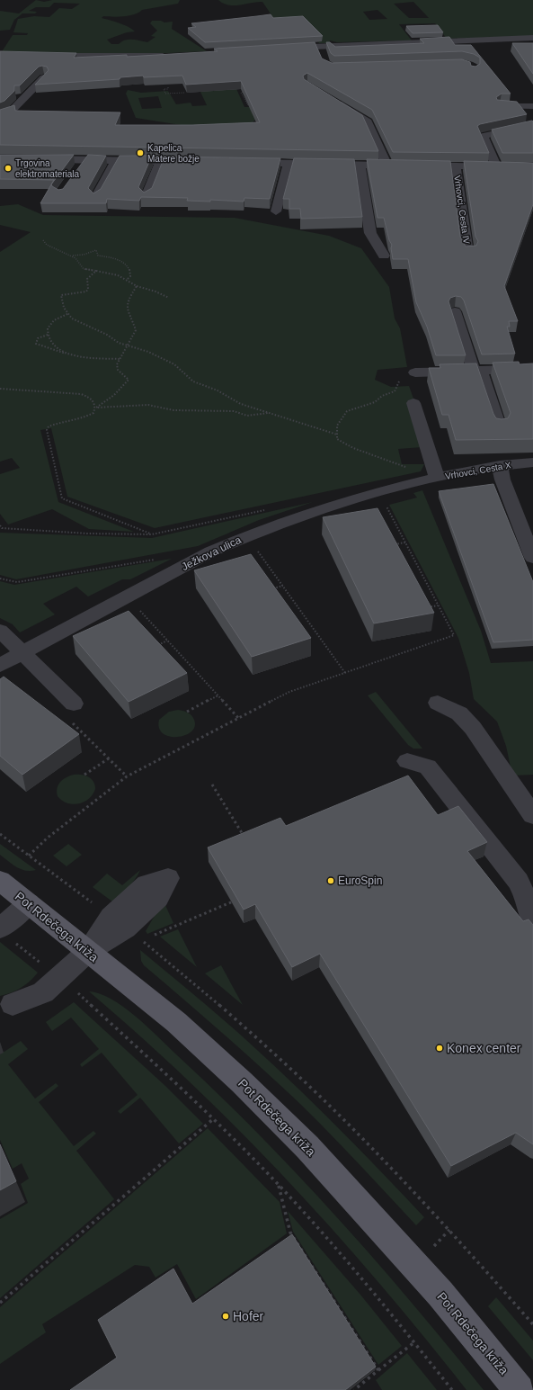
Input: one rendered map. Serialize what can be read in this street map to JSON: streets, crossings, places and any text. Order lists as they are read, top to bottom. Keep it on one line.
{"streets":{"main road":["Pot Rdečega križa"],"street":["Vrhovci, Cesta IV","Vrhovci, Cesta X","Ježkova ulica"]},"crossings":[["Vrhovci, Cesta X","Ježkova ulica"]],"places":["Kapelica Matere božje","Trgovina elektromateriala","EuroSpin","Konex center","Hofer"]}
